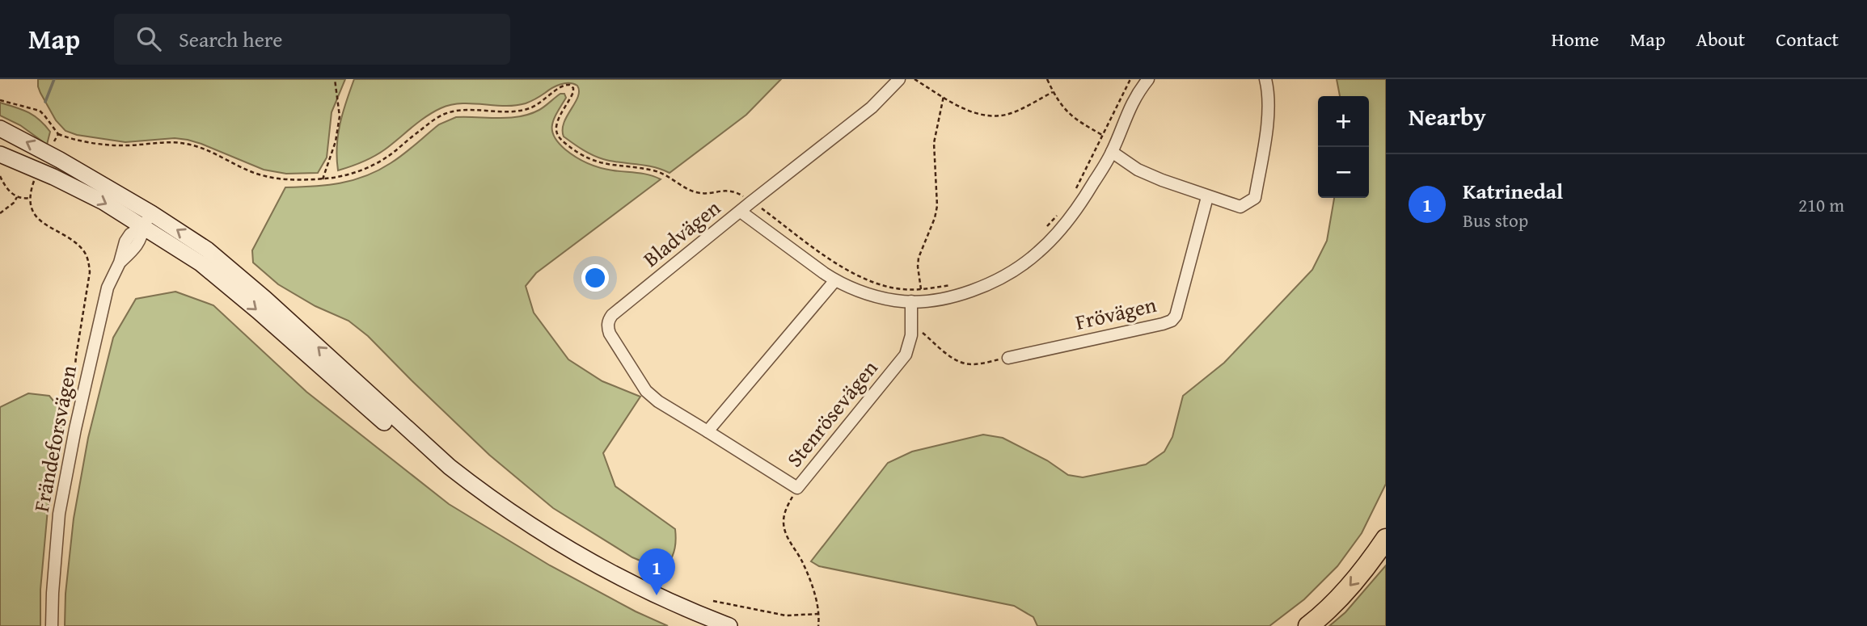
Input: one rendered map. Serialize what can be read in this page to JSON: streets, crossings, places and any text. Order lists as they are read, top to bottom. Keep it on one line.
{"streets":{"street":["Bladvägen","Frövägen","Stenrösevägen","Frändeforsvägen"]},"crossings":[["Bladvägen","Stenrösevägen"]],"page":{"header":"Map","search":"Search here","nav":["Home","Map","About","Contact"],"heading":"Nearby","map_buttons":["+","−"],"list":[{"mark":"1","name":"Katrinedal","note":"Bus stop","value":"210 m"}],"pins":"1"}}
